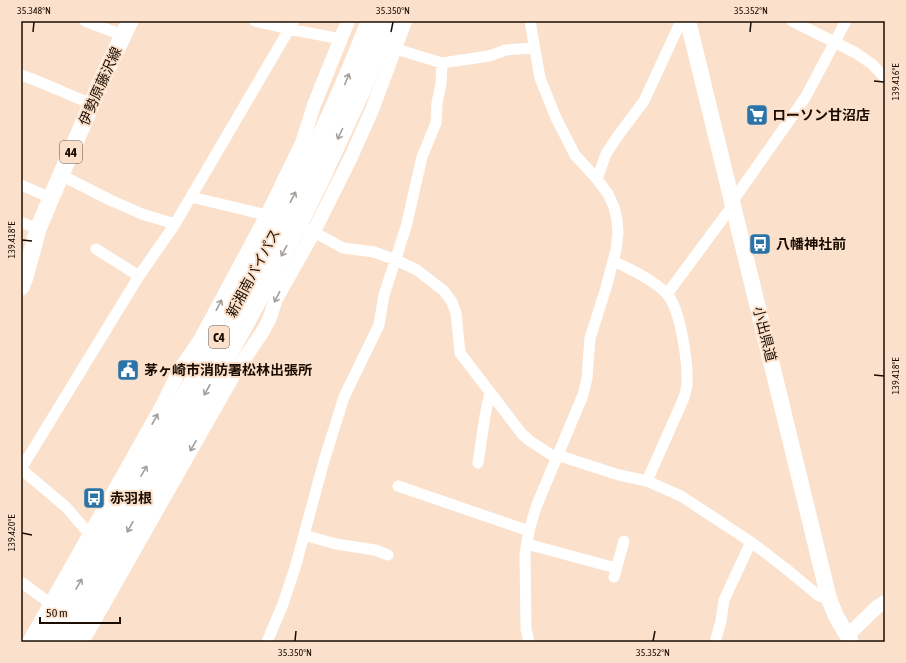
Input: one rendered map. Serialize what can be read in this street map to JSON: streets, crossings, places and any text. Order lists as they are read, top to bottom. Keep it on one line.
{"streets":{"highway":["新湘南バイパス","C4"],"main road":["伊勢原藤沢線","44","小出県道"]},"places":{"supermarket":["ローソン甘沼店"],"bus stop":["八幡神社前","赤羽根"],"public building":["茅ヶ崎市消防署松林出張所"]},"scale_bar":"50 m","coordinates":["35.348°N","35.350°N","35.352°N","139.416°E","139.418°E","139.420°E"]}
